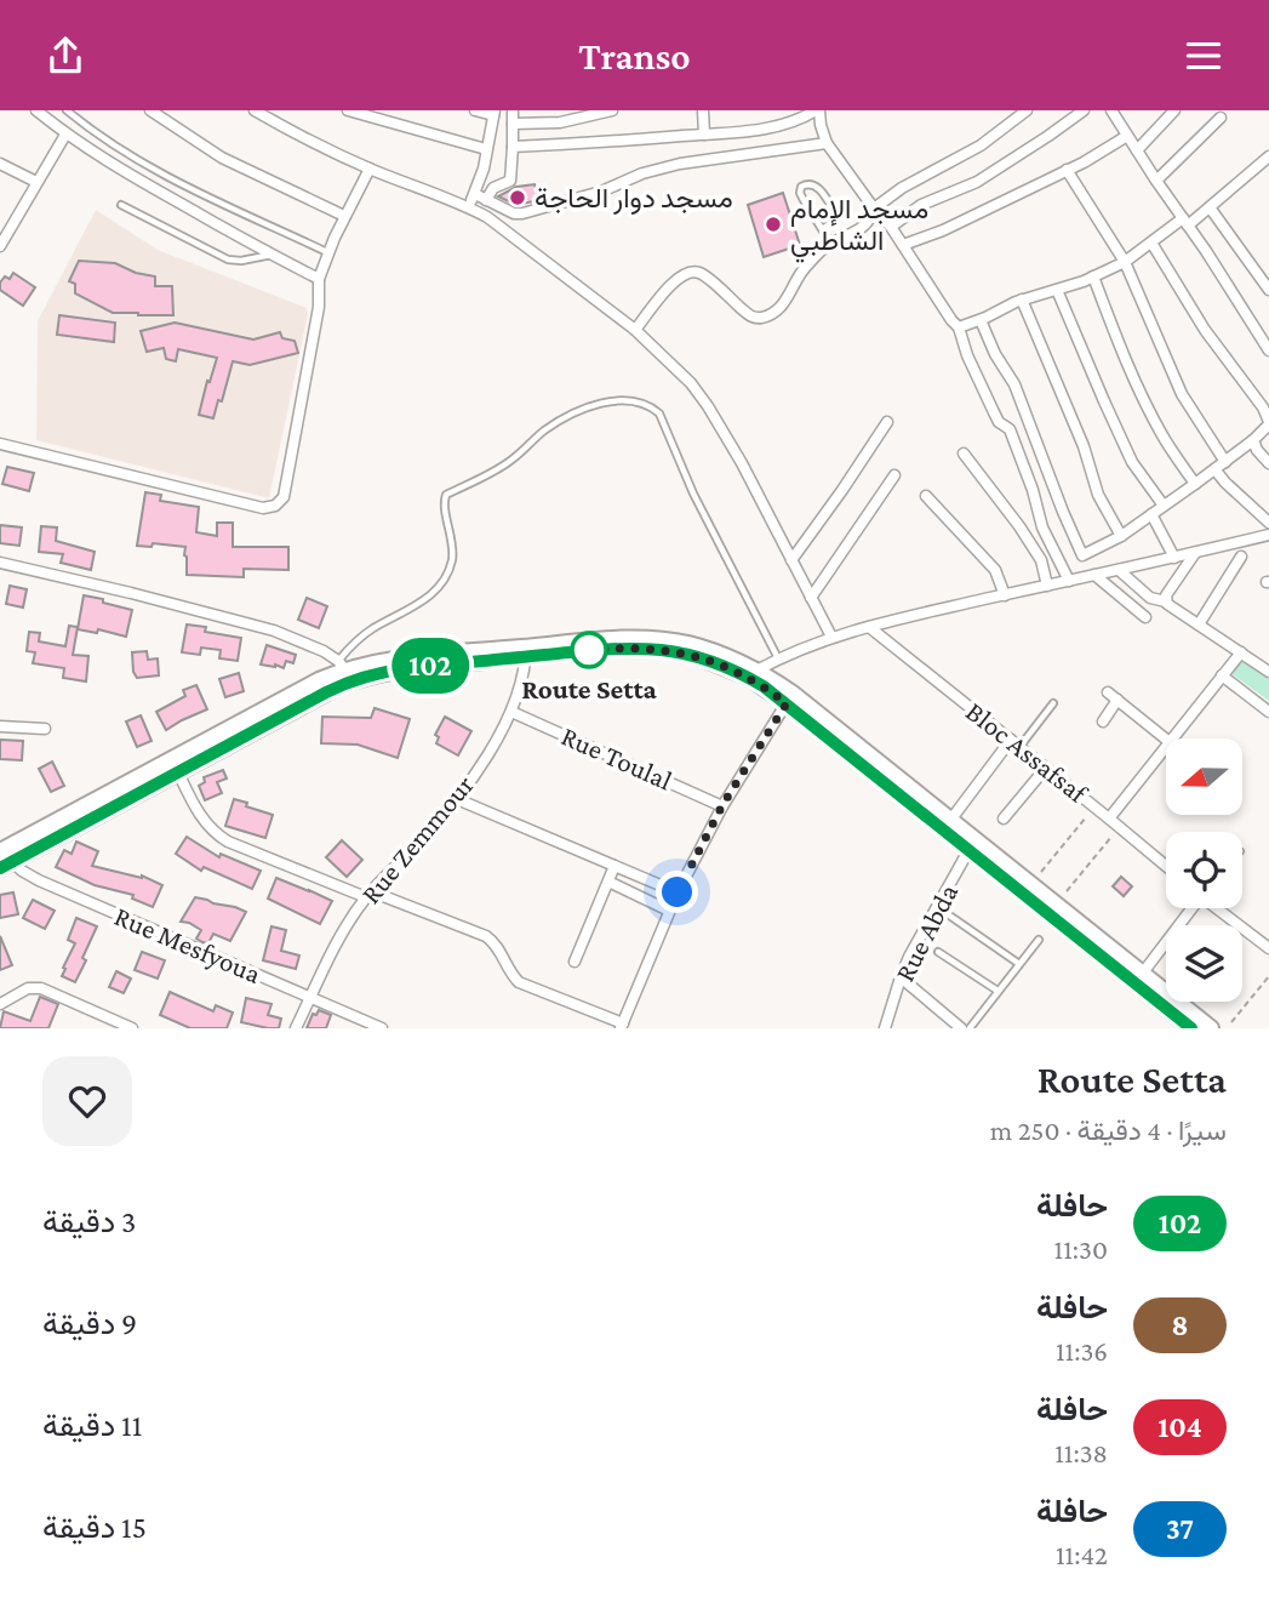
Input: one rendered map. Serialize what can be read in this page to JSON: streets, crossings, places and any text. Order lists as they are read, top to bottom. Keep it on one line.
{"streets":{"street":["Bloc Assafsaf","Rue Toulal","Rue Zemmour","Rue Abda","Rue Mesfyoua"]},"crossings":[["Rue Toulal","Rue Zemmour"],["Rue Zemmour","Rue Mesfyoua"]],"places":["مسجد دوار الحاجة","مسجد الإمام الشاطبي","Route Setta"],"lines":["bus line 102"],"north":"left","page":{"header":"Transo","on_map":"102","heading":["Route Setta","سيرًا · 4 دقيقة · 250 m"],"list":[{"mark":"102","name":"حافلة","note":"11:30","value":"3 دقيقة"},{"mark":"8","name":"حافلة","note":"11:36","value":"9 دقيقة"},{"mark":"104","name":"حافلة","note":"11:38","value":"11 دقيقة"},{"mark":"37","name":"حافلة","note":"11:42","value":"15 دقيقة"}]}}
